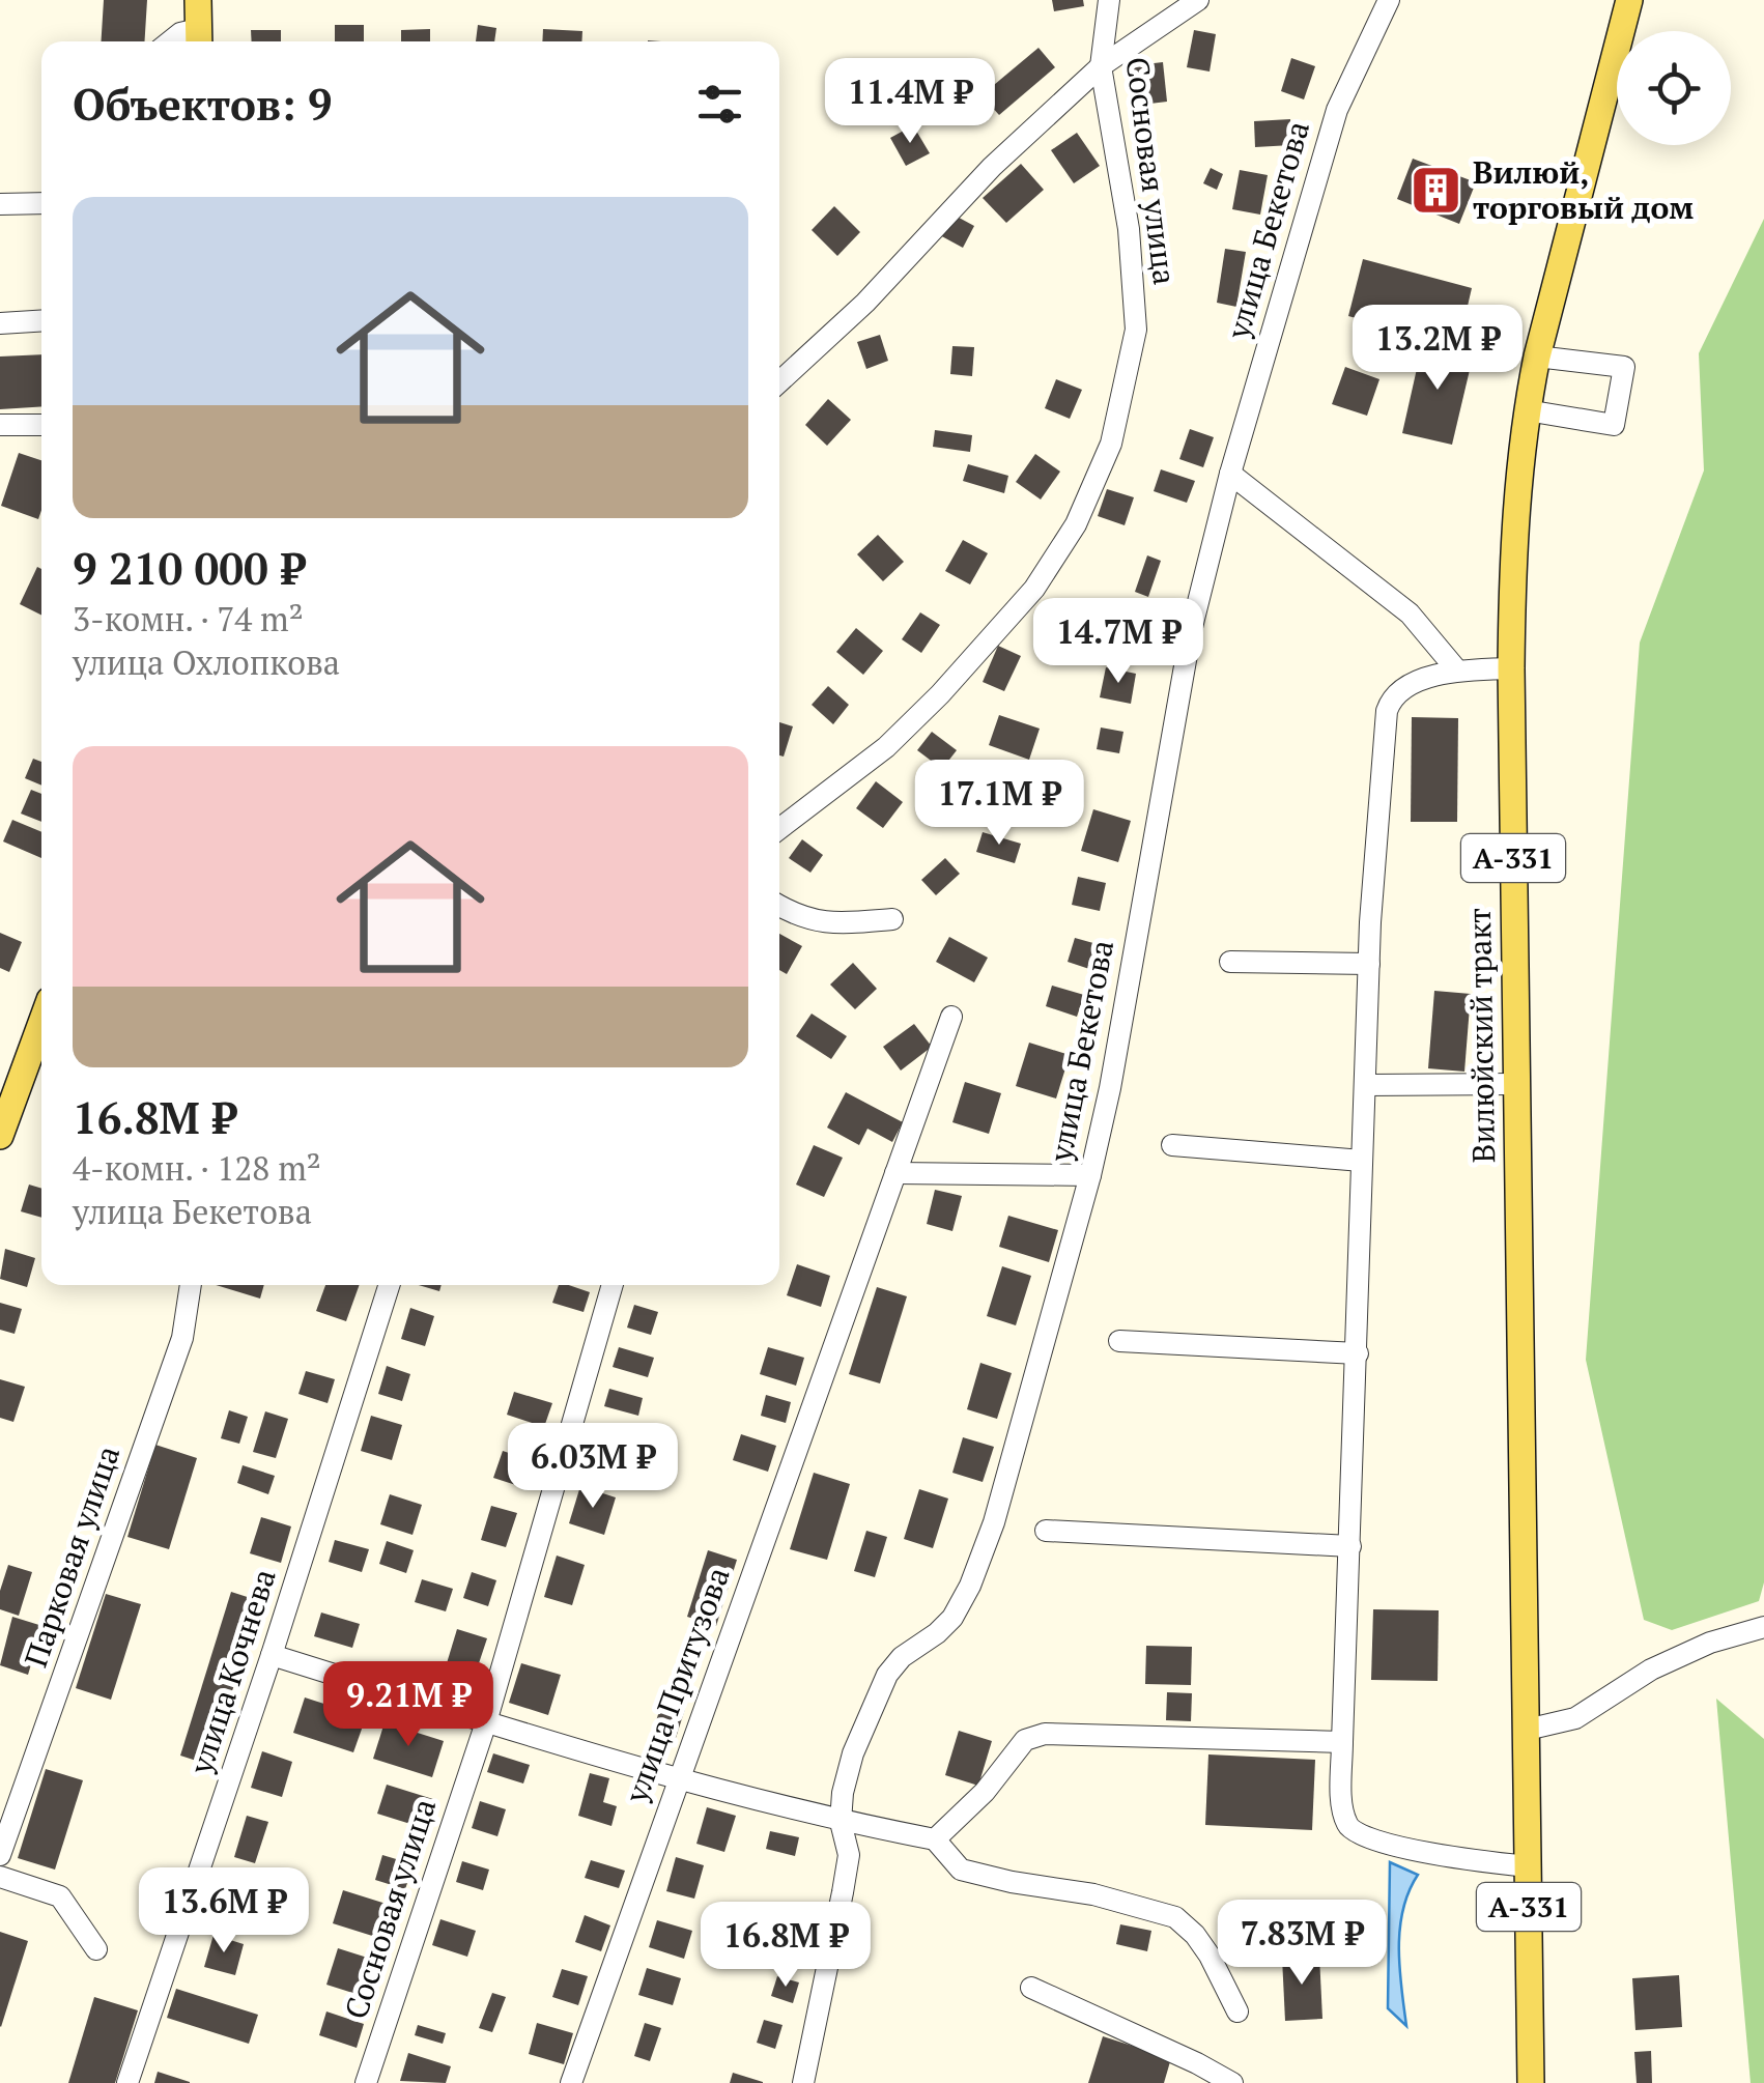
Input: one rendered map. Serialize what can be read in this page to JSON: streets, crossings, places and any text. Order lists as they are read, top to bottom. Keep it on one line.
{"streets":{"main road":["А-331","Вилюйский тракт"],"street":["Сосновая улица","улица Бекетова","Парковая улица","улица Кочнева","улица Притузова"]},"places":{"building":["Вилюй, торговый дом"]},"page":{"heading":"Объектов: 9","price":["11.4M ₽","13.2M ₽","14.7M ₽","17.1M ₽","6.03M ₽","9.21M ₽","13.6M ₽","7.83M ₽","16.8M ₽"],"list":[{"name":"9 210 000 ₽","note":"3-комн. · 74 m² · улица Охлопкова"},{"name":"16.8M ₽","note":"4-комн. · 128 m² · улица Бекетова"}]}}
